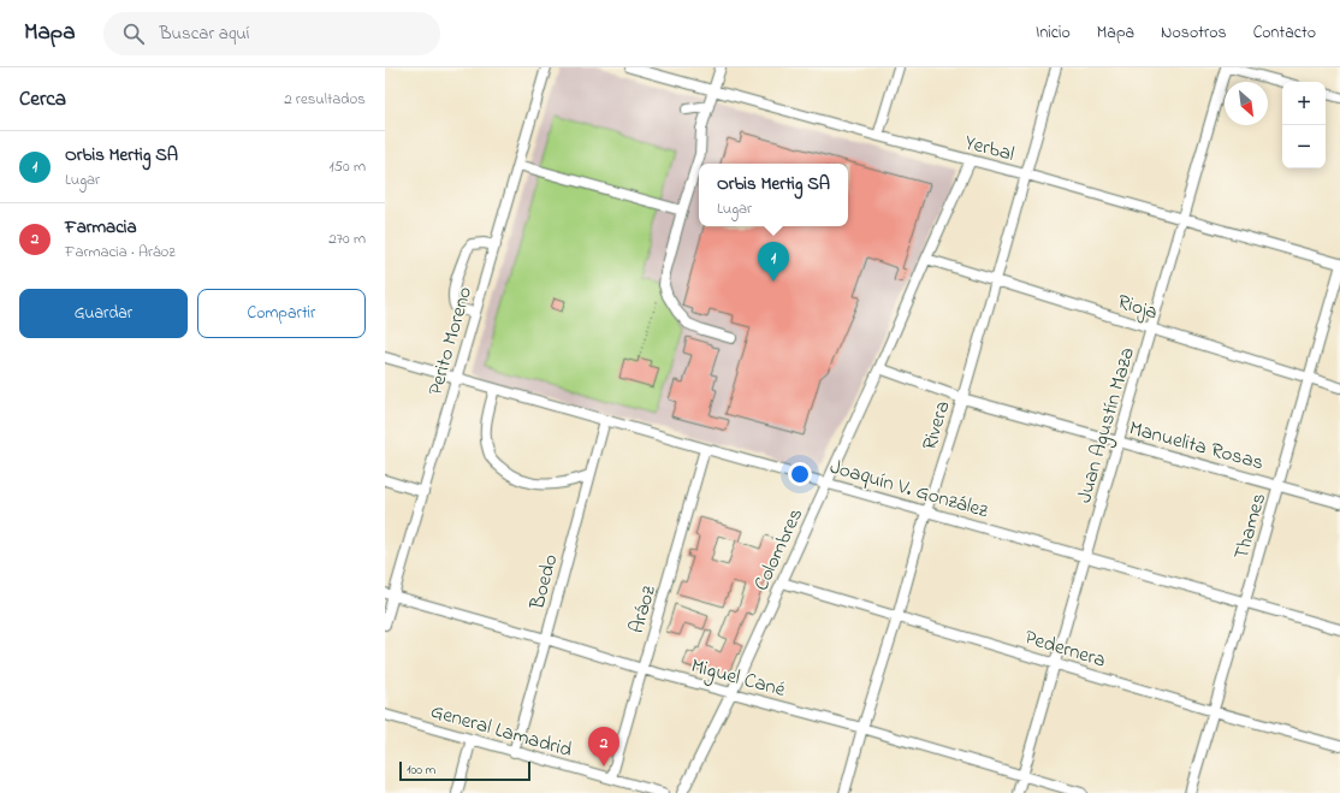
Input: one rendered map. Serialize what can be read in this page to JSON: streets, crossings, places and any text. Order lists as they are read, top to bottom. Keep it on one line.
{"streets":{"street":["Yerbal","Rioja","Perito Moreno","Rivera","Juan Agustín Maza","Manuelita Rosas","Joaquín V. González","Thames","Colombres","Boedo","Aráoz","Pedernera","Miguel Cané","General Lamadrid"]},"crossings":[["Yerbal","Rivera"],["Yerbal","Juan Agustín Maza"],["Yerbal","Colombres"],["Rioja","Rivera"],["Rioja","Juan Agustín Maza"],["Rioja","Thames"],["Rioja","Colombres"],["Perito Moreno","Joaquín V. González"],["Perito Moreno","Miguel Cané"],["Rivera","Manuelita Rosas"],["Rivera","Joaquín V. González"],["Rivera","Pedernera"],["Rivera","Miguel Cané"],["Juan Agustín Maza","Manuelita Rosas"],["Juan Agustín Maza","Joaquín V. González"],["Juan Agustín Maza","Pedernera"],["Juan Agustín Maza","Miguel Cané"],["Manuelita Rosas","Thames"],["Manuelita Rosas","Colombres"],["Joaquín V. González","Thames"],["Joaquín V. González","Colombres"],["Joaquín V. González","Boedo"],["Joaquín V. González","Aráoz"],["Thames","Pedernera"],["Colombres","Pedernera"],["Colombres","Miguel Cané"],["Boedo","Miguel Cané"],["Boedo","General Lamadrid"],["Aráoz","Miguel Cané"],["Aráoz","General Lamadrid"]],"scale_bar":"100 m","north":"bottom right","page":{"header":"Mapa","search":"Buscar aquí","nav":["Inicio","Mapa","Nosotros","Contacto"],"heading":["Cerca","2 resultados"],"map_buttons":["+","−"],"list":[{"mark":"1","name":"Orbis Mertig SA","note":"Lugar","value":"150 m"},{"mark":"2","name":"Farmacia","note":"Farmacia · Aráoz","value":"270 m"}],"popup":["Orbis Mertig SA","Lugar"],"pins":["1","2"],"buttons":["Guardar","Compartir"],"scale":"100 m"}}
